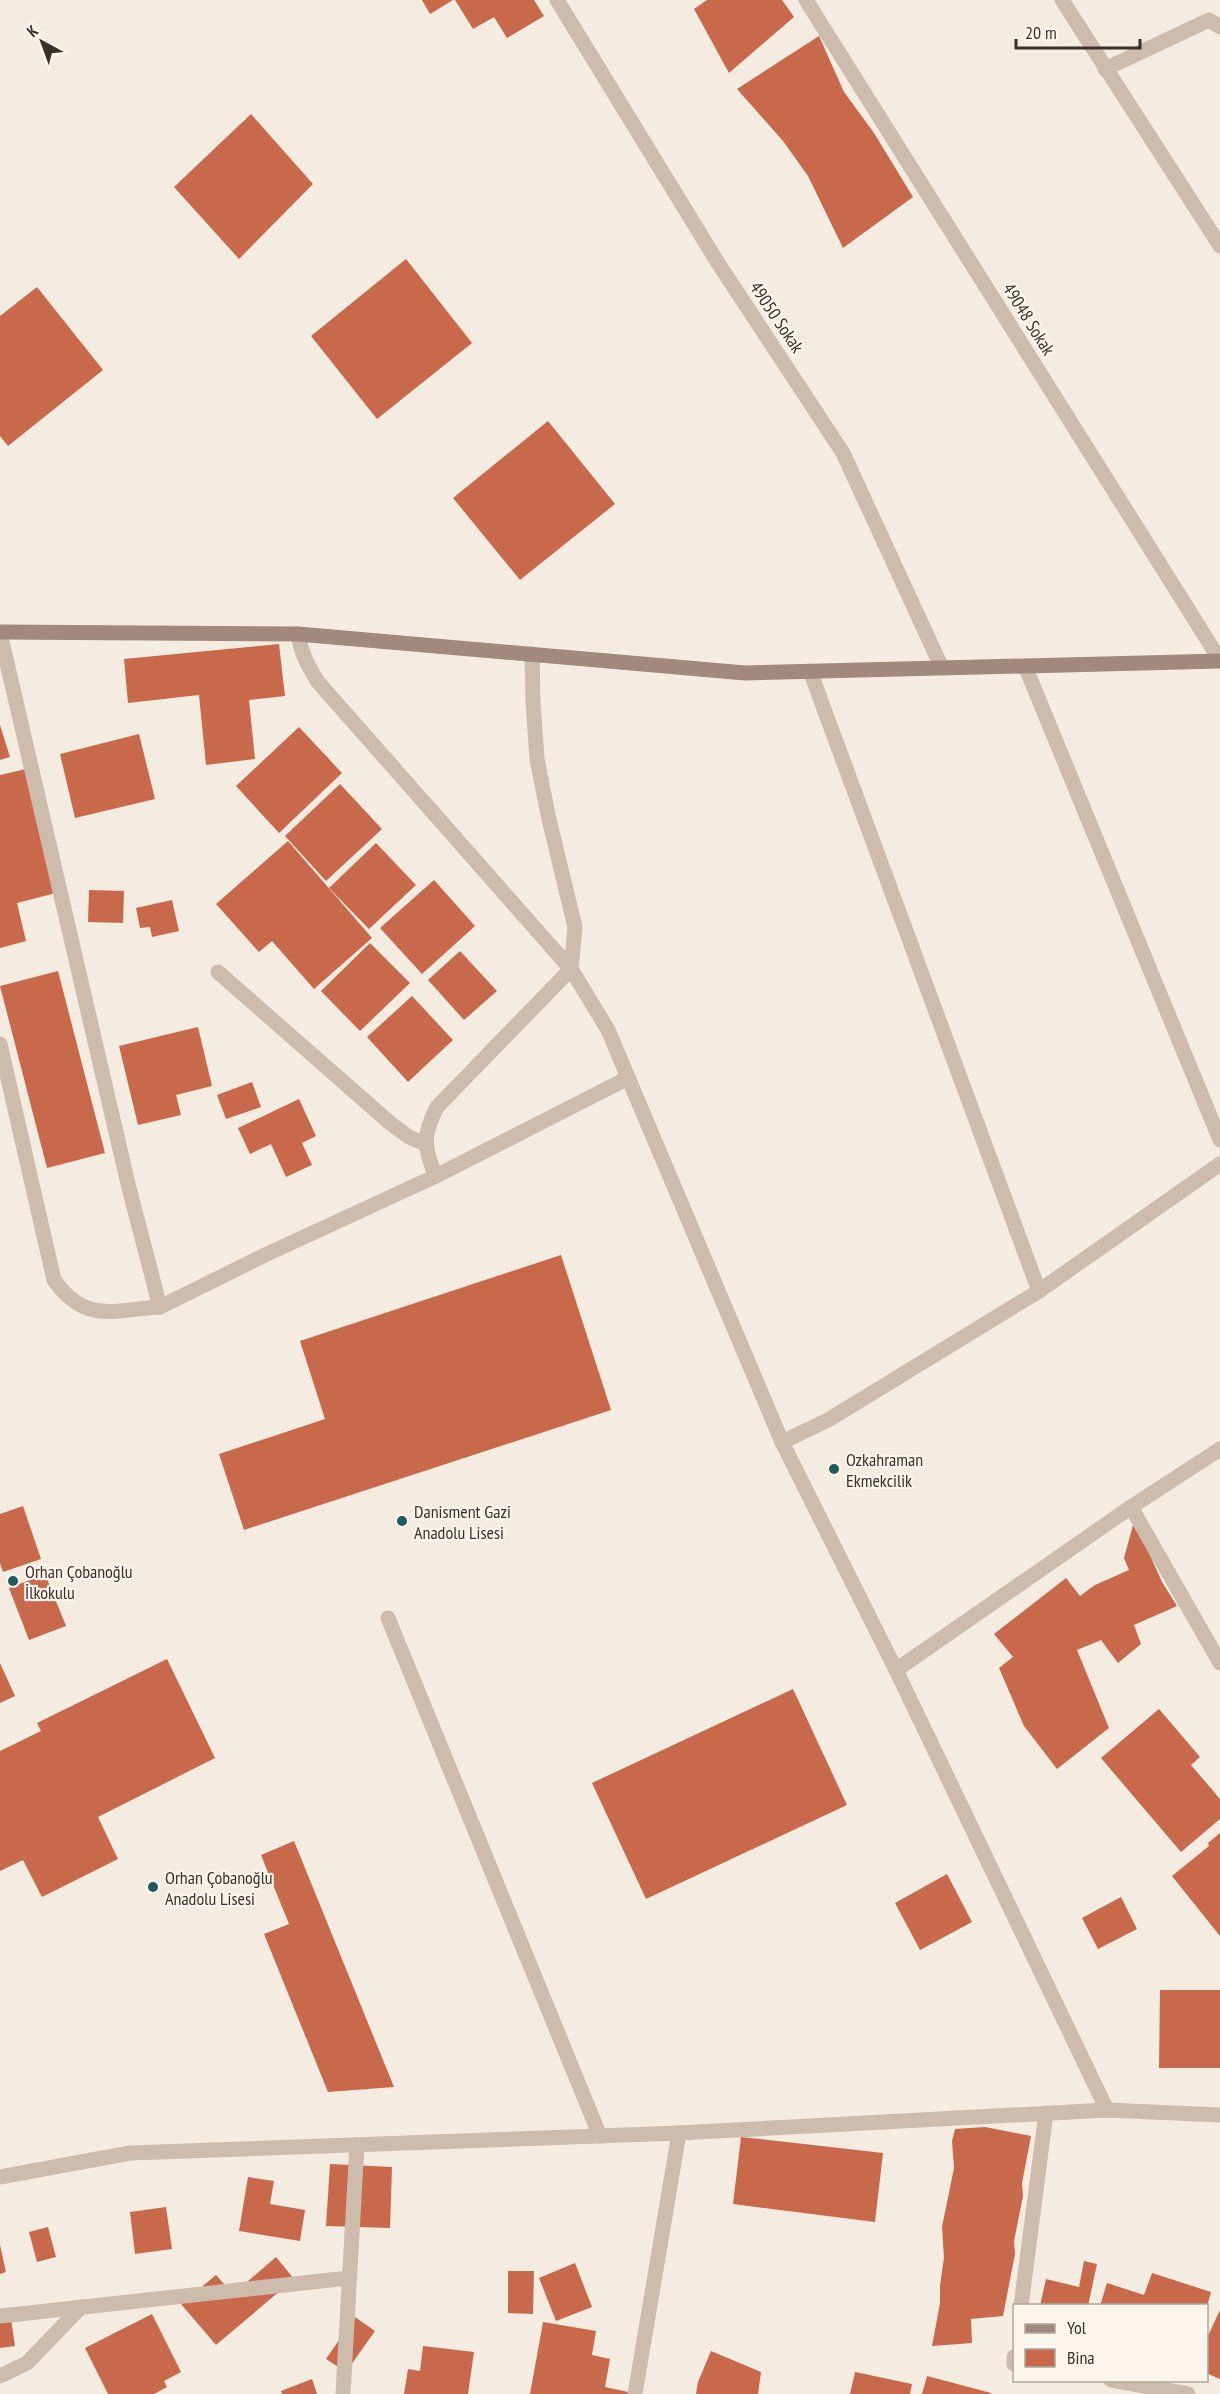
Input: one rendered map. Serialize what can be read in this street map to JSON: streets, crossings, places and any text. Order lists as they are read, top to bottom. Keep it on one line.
{"streets":{"street":["49050 Sokak","49048 Sokak"]},"places":["Ozkahraman Ekmekcilik","Danisment Gazi Anadolu Lisesi","Orhan Çobanoğlu İlkokulu","Orhan Çobanoğlu Anadolu Lisesi"],"legend":["Yol","Bina"],"scale_bar":"20 m","north":"top left"}
